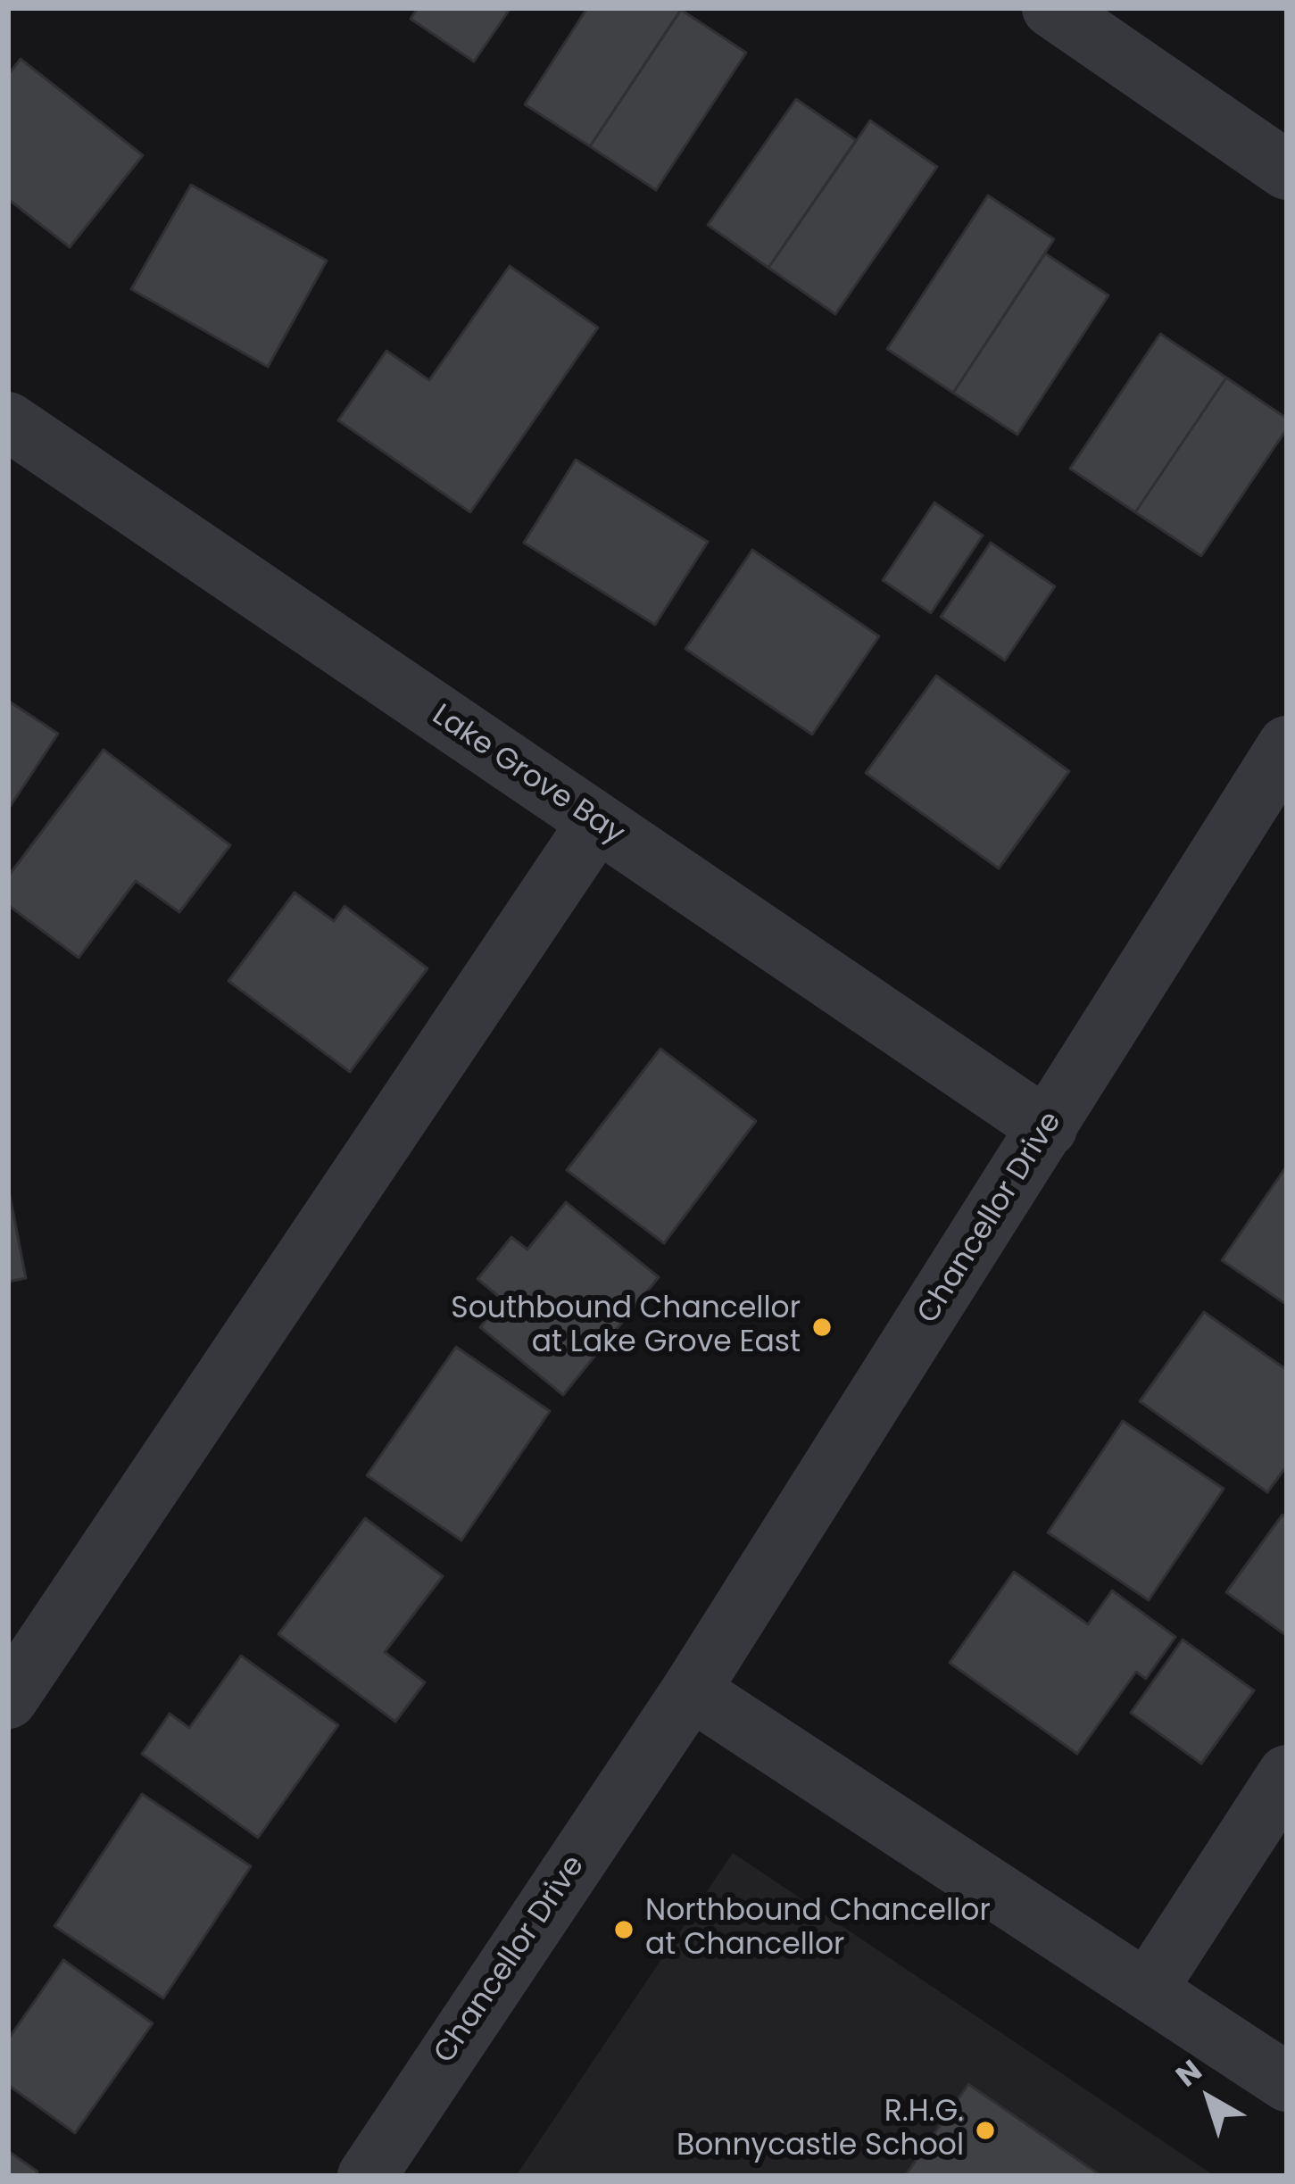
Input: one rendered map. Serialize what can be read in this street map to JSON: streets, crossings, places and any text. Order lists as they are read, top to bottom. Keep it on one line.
{"streets":{"street":["Lake Grove Bay","Chancellor Drive"]},"crossings":[["Lake Grove Bay","Chancellor Drive"]],"places":["Southbound Chancellor at Lake Grove East","Northbound Chancellor at Chancellor","R.H.G. Bonnycastle School"],"north":"top left"}
